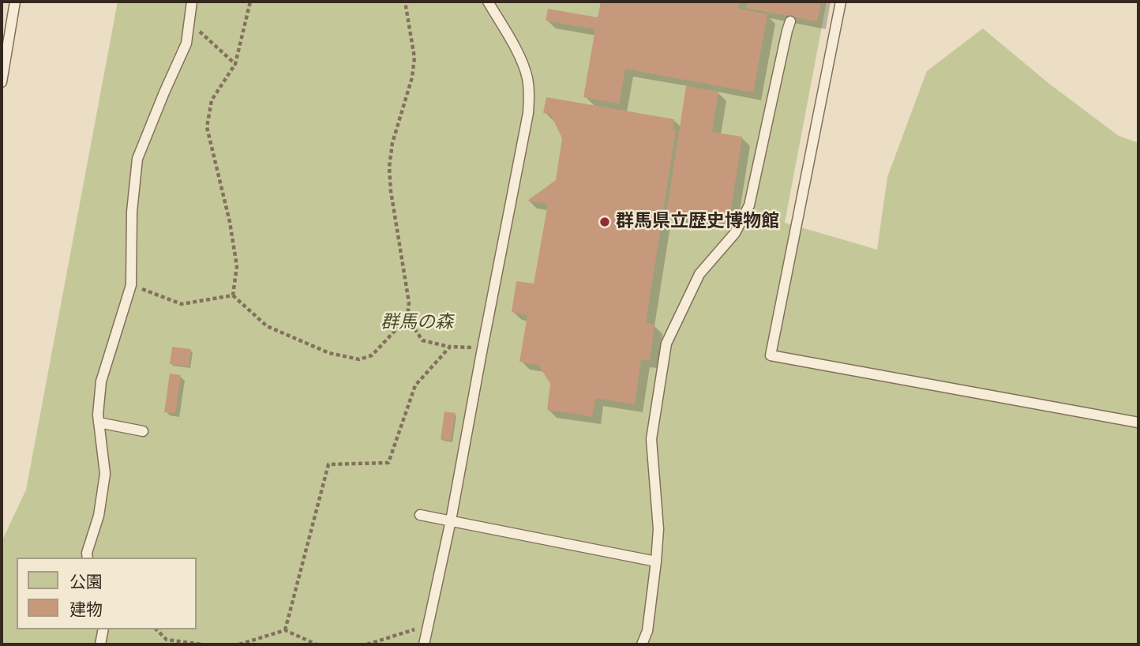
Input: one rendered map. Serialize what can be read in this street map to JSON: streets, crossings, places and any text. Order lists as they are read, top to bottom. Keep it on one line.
{"parks":["群馬の森"],"places":["群馬県立歴史博物館"],"legend":["公園","建物"]}
